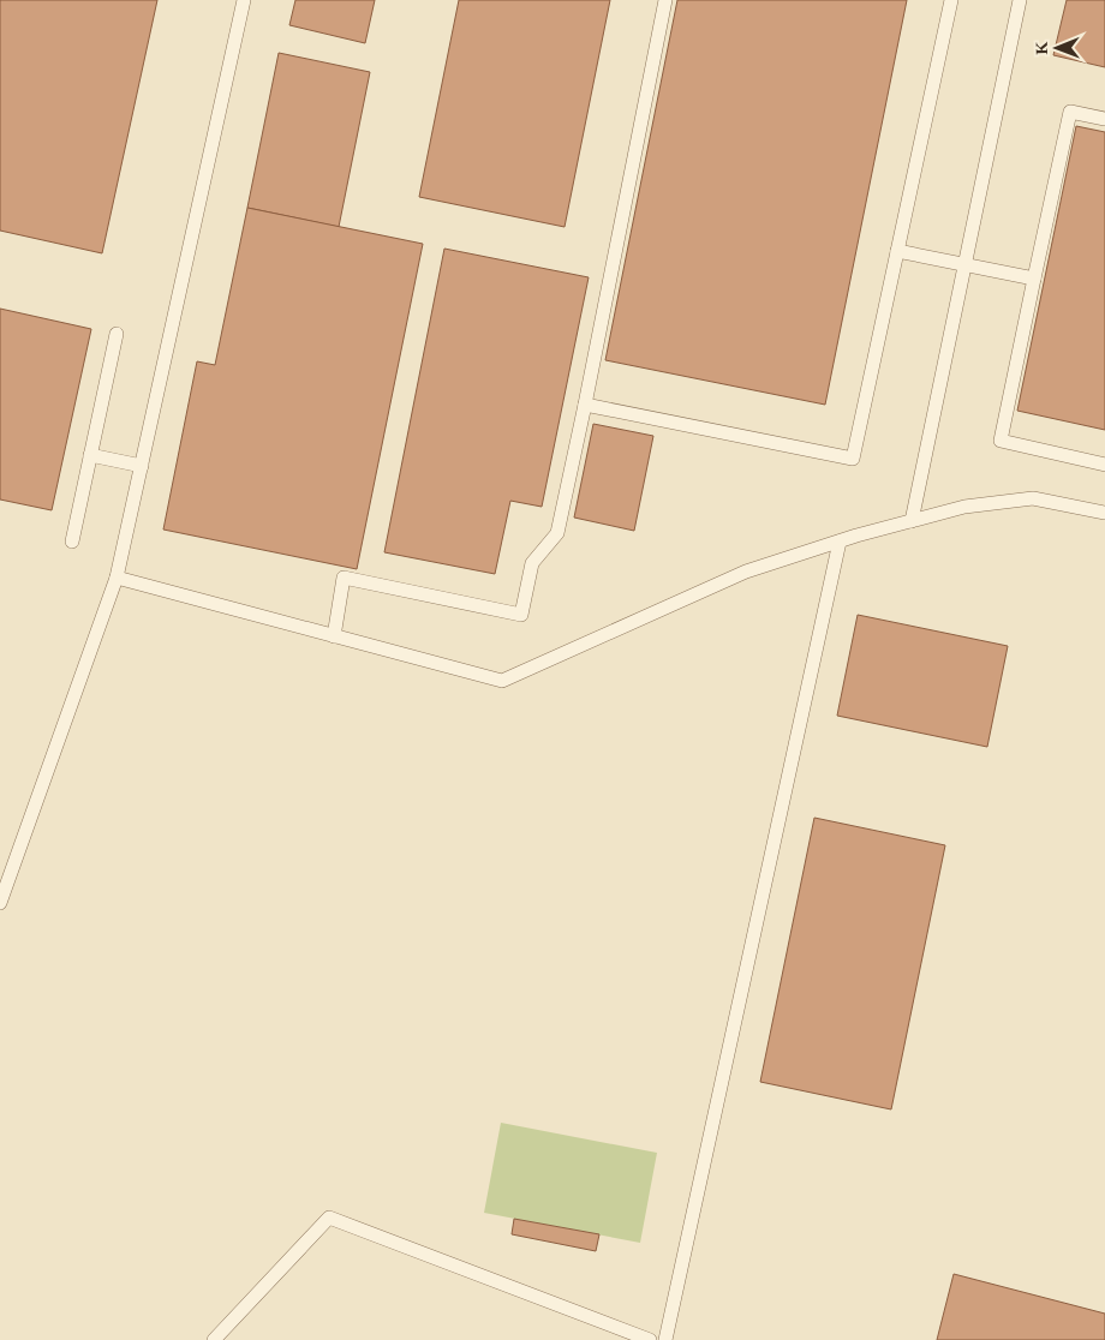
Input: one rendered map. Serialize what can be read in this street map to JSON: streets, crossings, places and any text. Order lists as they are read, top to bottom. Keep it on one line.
{"north":"left"}
